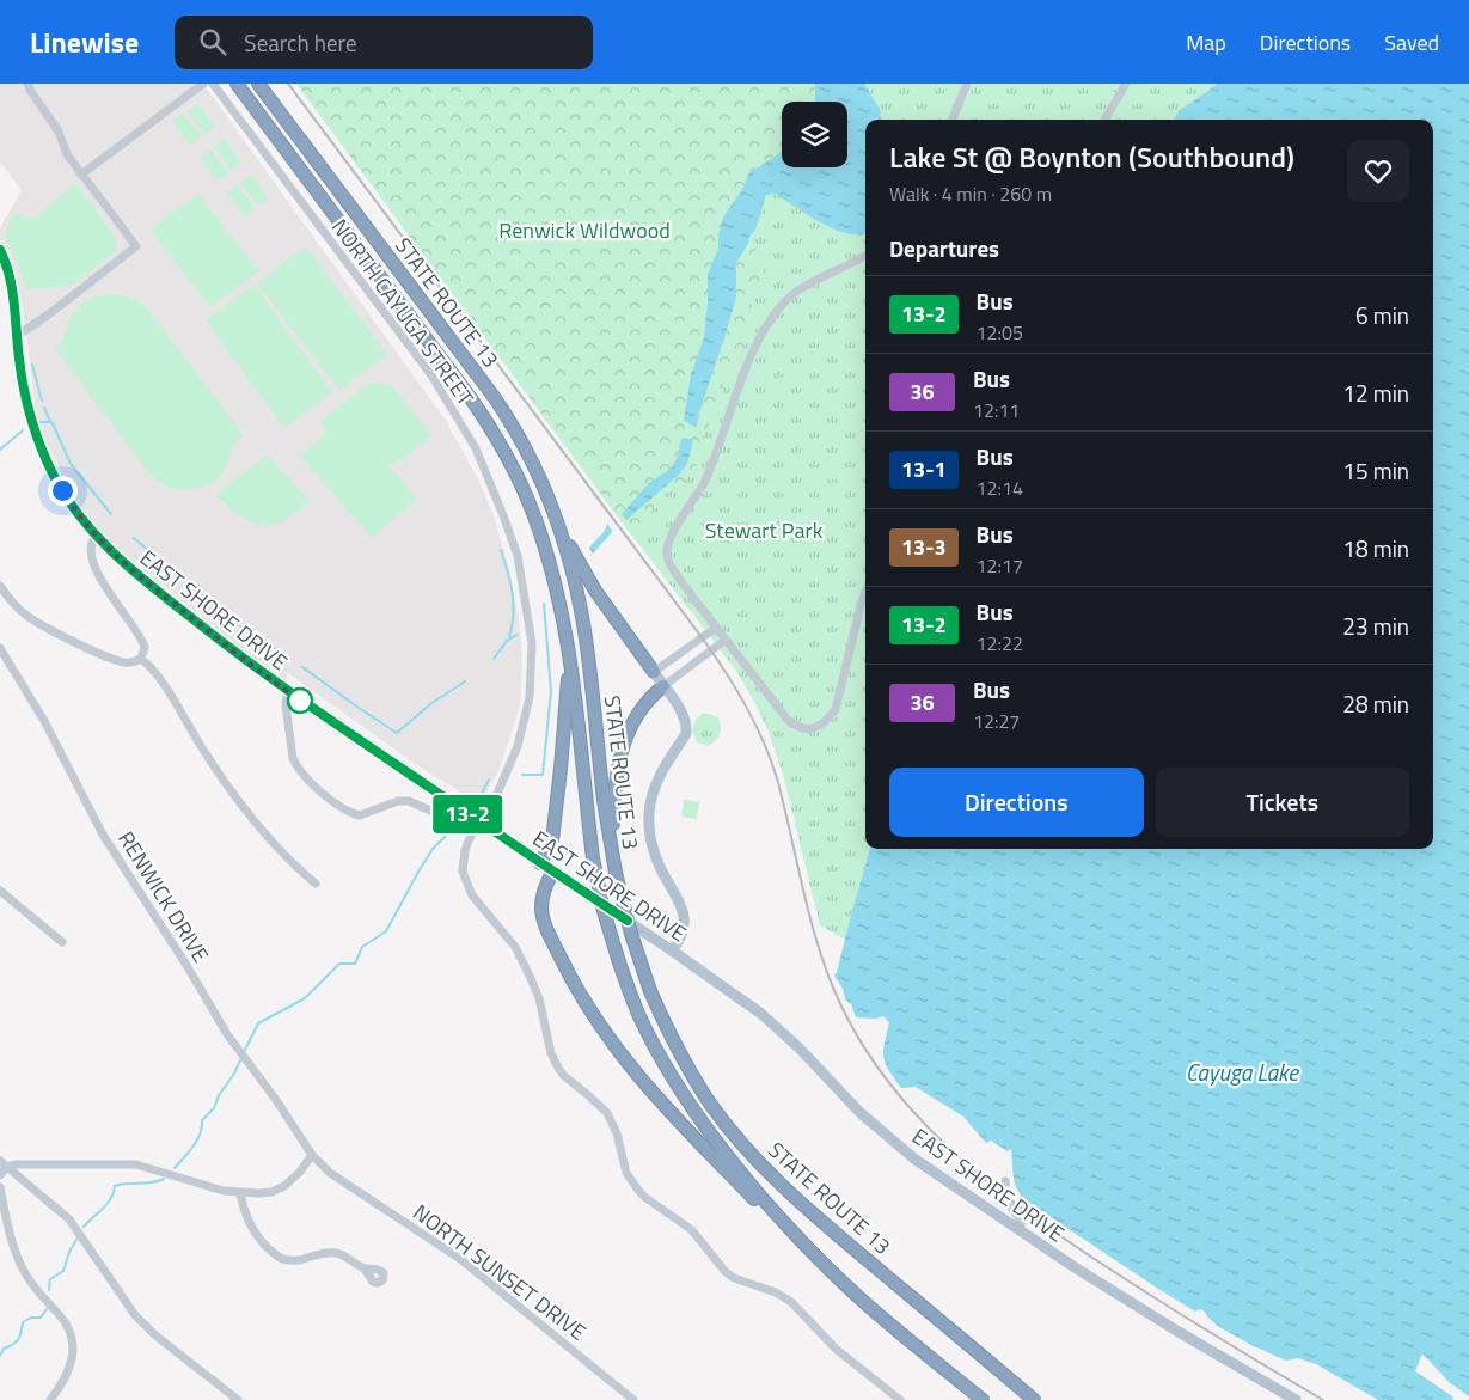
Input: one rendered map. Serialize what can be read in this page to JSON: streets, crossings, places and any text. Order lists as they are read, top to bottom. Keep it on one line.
{"streets":{"highway":["STATE ROUTE 13"],"main road":["EAST SHORE DRIVE"],"street":["NORTH CAYUGA STREET","RENWICK DRIVE","NORTH SUNSET DRIVE"]},"crossings":[["NORTH CAYUGA STREET","EAST SHORE DRIVE"],["RENWICK DRIVE","NORTH SUNSET DRIVE"]],"water":["Cayuga Lake"],"parks":["Renwick Wildwood","Stewart Park"],"lines":["bus line 13-2"],"page":{"header":"Linewise","search":"Search here","nav":["Map","Directions","Saved"],"on_map":"13-2","heading":[["Lake St @ Boynton (Southbound)","Walk · 4 min · 260 m"],"Departures"],"list":[{"mark":"13-2","name":"Bus","note":"12:05","value":"6 min"},{"mark":"36","name":"Bus","note":"12:11","value":"12 min"},{"mark":"13-1","name":"Bus","note":"12:14","value":"15 min"},{"mark":"13-3","name":"Bus","note":"12:17","value":"18 min"},{"mark":"13-2","name":"Bus","note":"12:22","value":"23 min"},{"mark":"36","name":"Bus","note":"12:27","value":"28 min"}],"buttons":["Directions","Tickets"]}}
